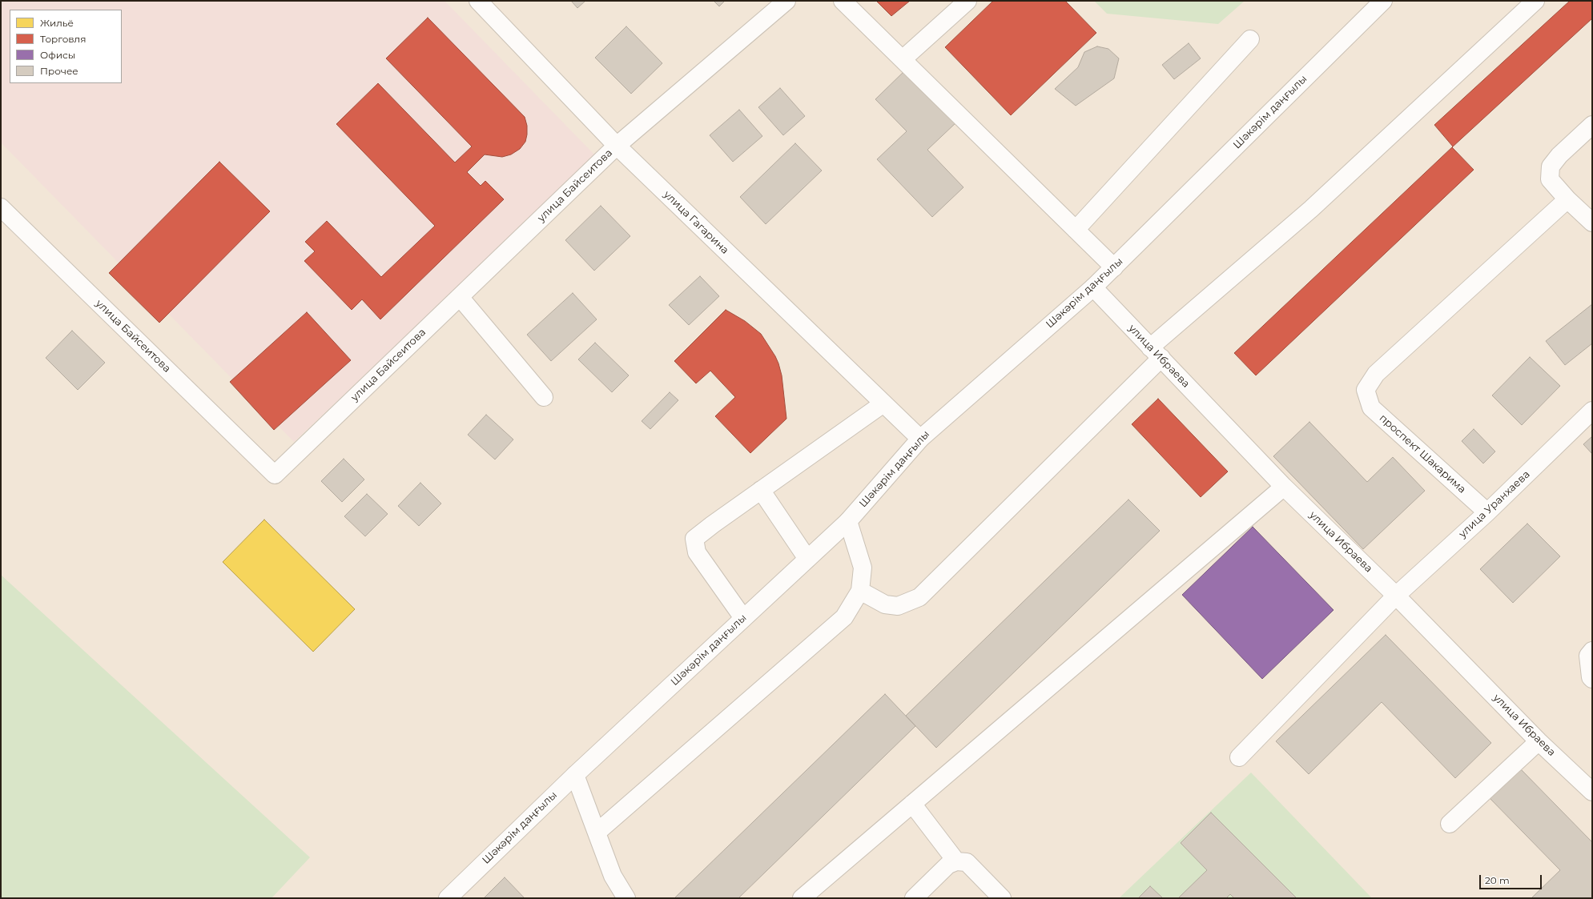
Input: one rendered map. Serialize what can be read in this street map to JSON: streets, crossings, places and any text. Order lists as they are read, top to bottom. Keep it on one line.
{"streets":{"street":["Шәкәрім даңғылы","улица Байсеитова","улица Гагарина","улица Ибраева","проспект Шакарима","улица Уранхаева"]},"crossings":[["Шәкәрім даңғылы","улица Гагарина"],["Шәкәрім даңғылы","улица Ибраева"],["улица Байсеитова","улица Гагарина"],["улица Ибраева","улица Уранхаева"],["проспект Шакарима","улица Уранхаева"]],"legend":["Жильё","Торговля","Офисы","Прочее"],"scale_bar":"20 m"}
